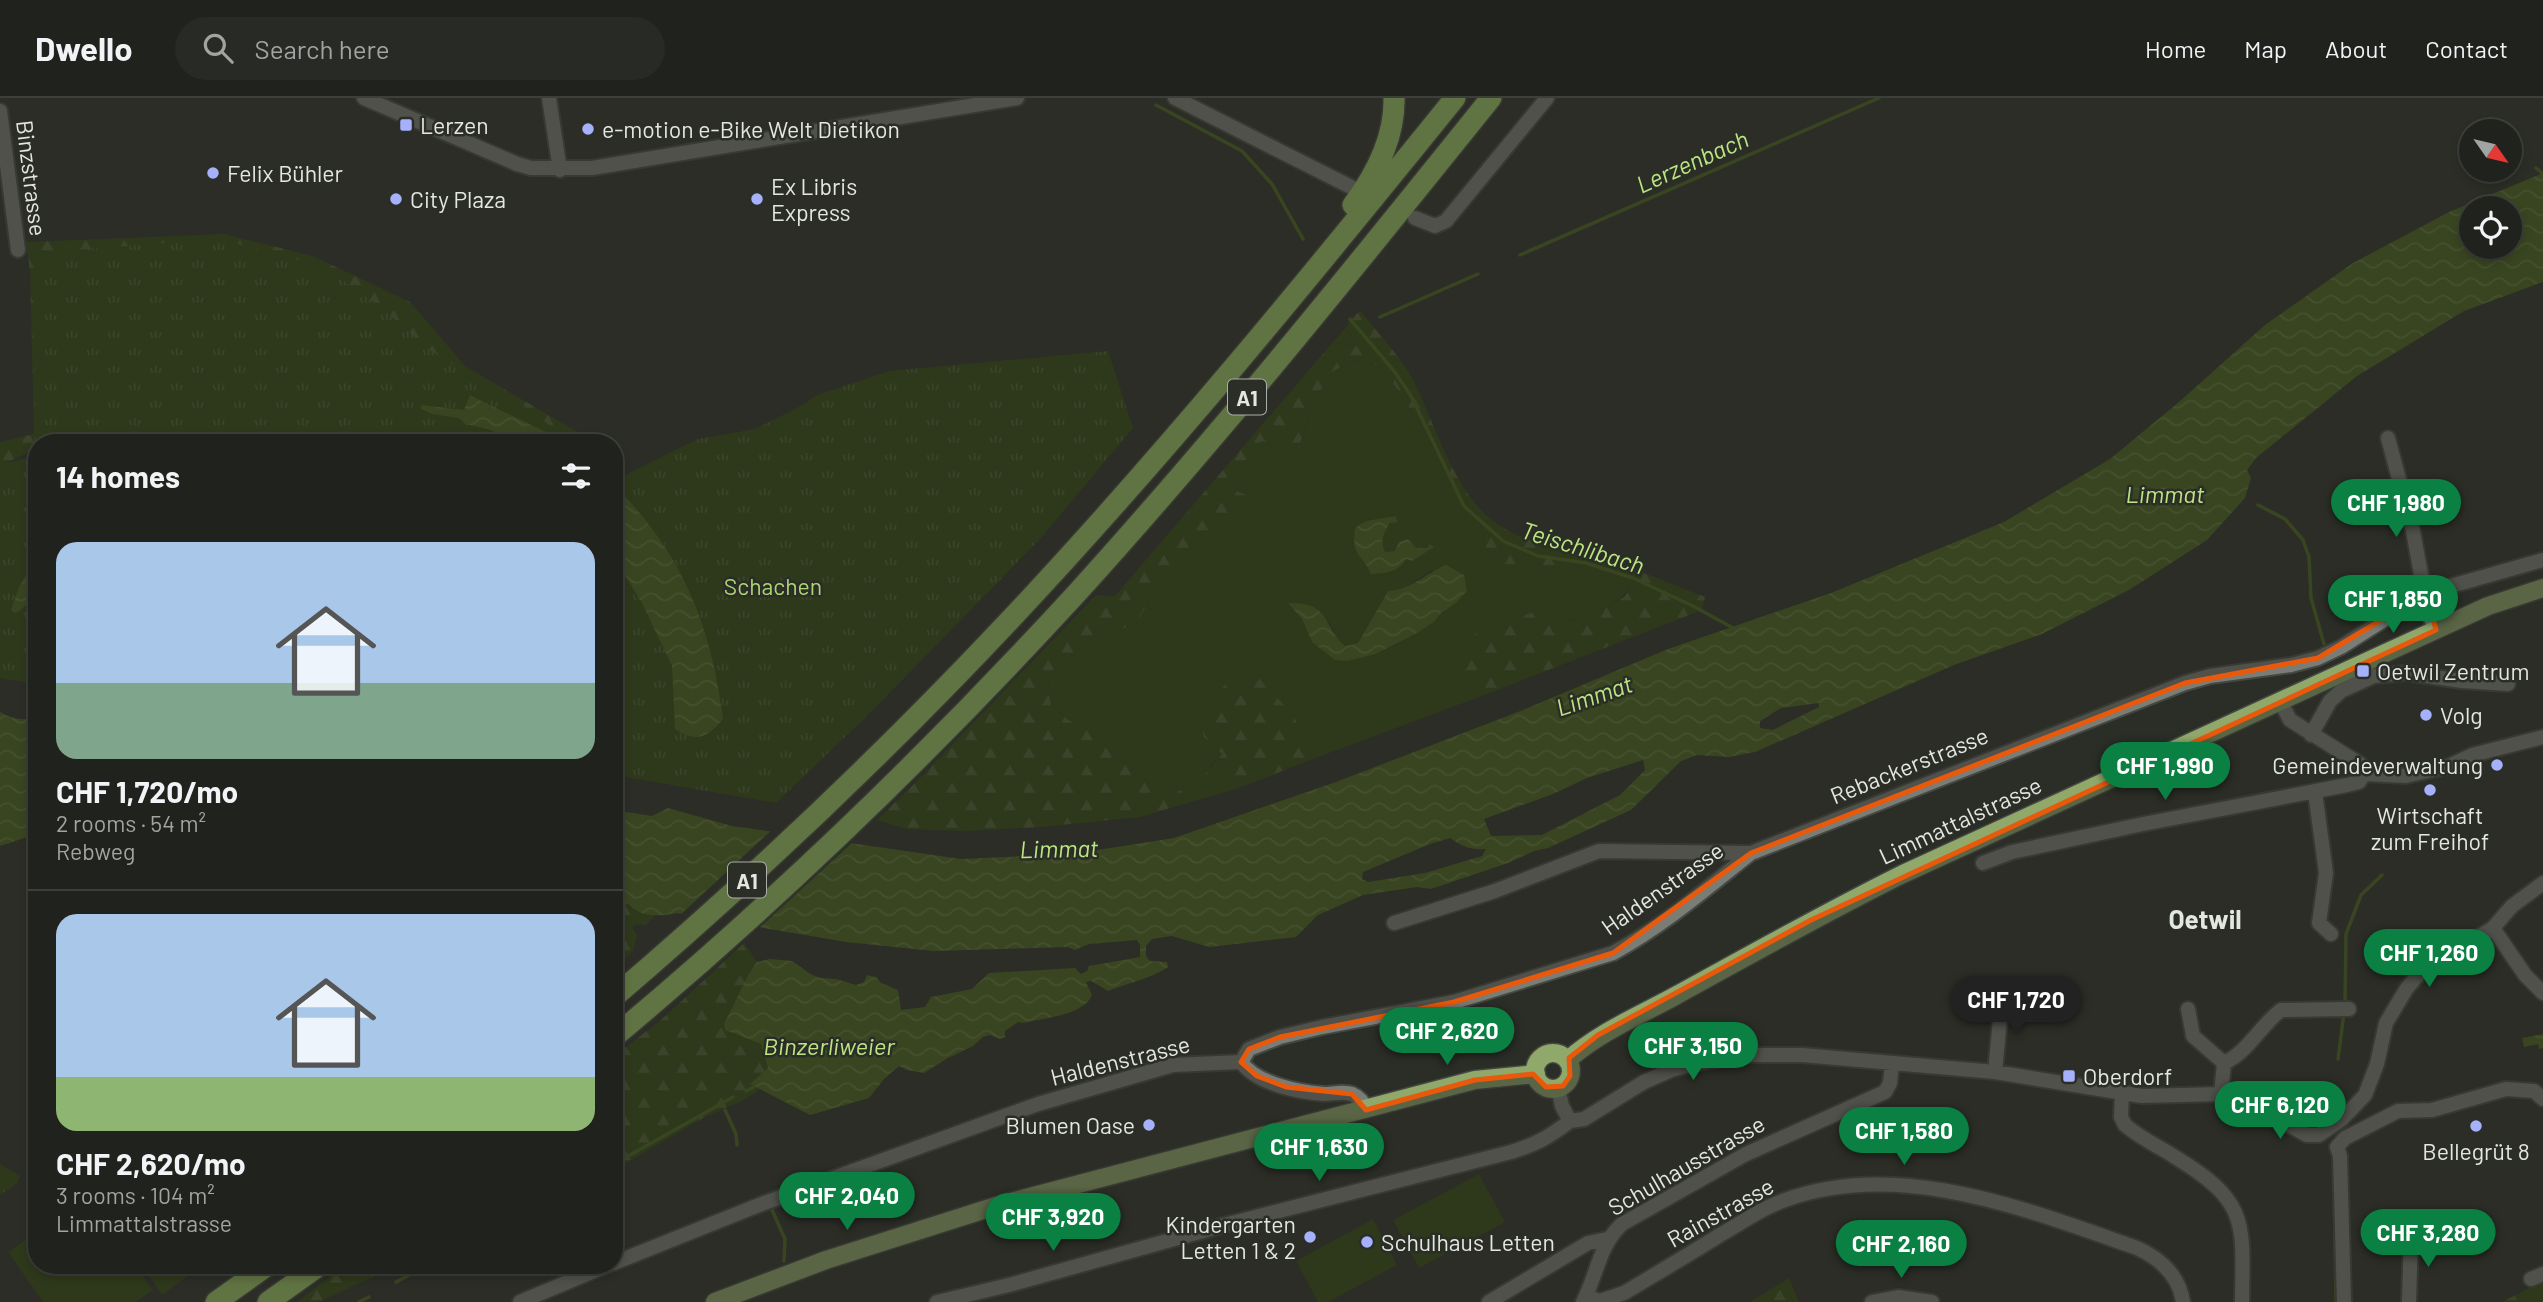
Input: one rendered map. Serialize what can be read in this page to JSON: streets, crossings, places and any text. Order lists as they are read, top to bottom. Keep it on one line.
{"streets":{"highway":["A1"],"main road":["Limmattalstrasse"],"street":["Binzstrasse","Rebackerstrasse","Haldenstrasse","Schulhausstrasse","Rainstrasse"]},"crossings":[["Rebackerstrasse","Haldenstrasse"]],"districts":["Oetwil"],"water":["Lerzenbach","Limmat","Teischlibach","Binzerliweier"],"parks":["Schachen"],"places":{"transit":["Lerzen","Oetwil Zentrum","Oberdorf"],"other":["e-motion e-Bike Welt Dietikon","Felix Bühler","City Plaza","Ex Libris Express","Volg","Gemeindeverwaltung","Wirtschaft zum Freihof","Blumen Oase","Bellegrüt 8","Kindergarten Letten 1 & 2","Schulhaus Letten"]},"north":"bottom right","page":{"header":"Dwello","search":"Search here","nav":["Home","Map","About","Contact"],"heading":"14 homes","price":["CHF 1,980","CHF 1,850","CHF 1,990","CHF 1,260","CHF 1,720","CHF 2,620","CHF 3,150","CHF 6,120","CHF 1,580","CHF 1,630","CHF 2,040","CHF 3,920","CHF 3,280","CHF 2,160"],"list":[{"name":"CHF 1,720/mo","note":"2 rooms · 54 m² · Rebweg"},{"name":"CHF 2,620/mo","note":"3 rooms · 104 m² · Limmattalstrasse"}]}}
